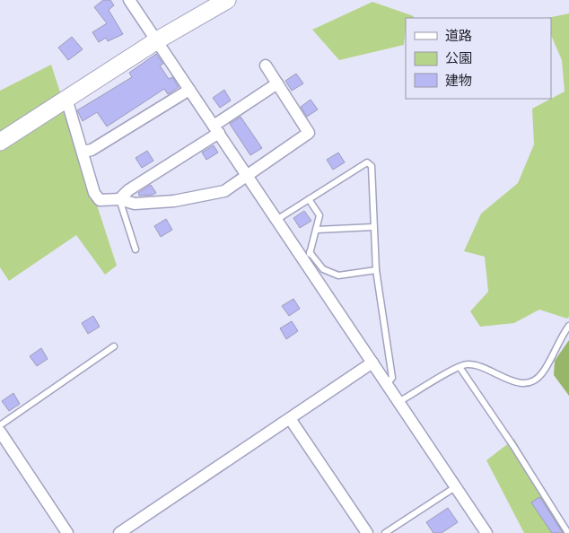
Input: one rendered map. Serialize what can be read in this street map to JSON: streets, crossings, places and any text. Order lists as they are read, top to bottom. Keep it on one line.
{"legend":["道路","公園","建物"]}
